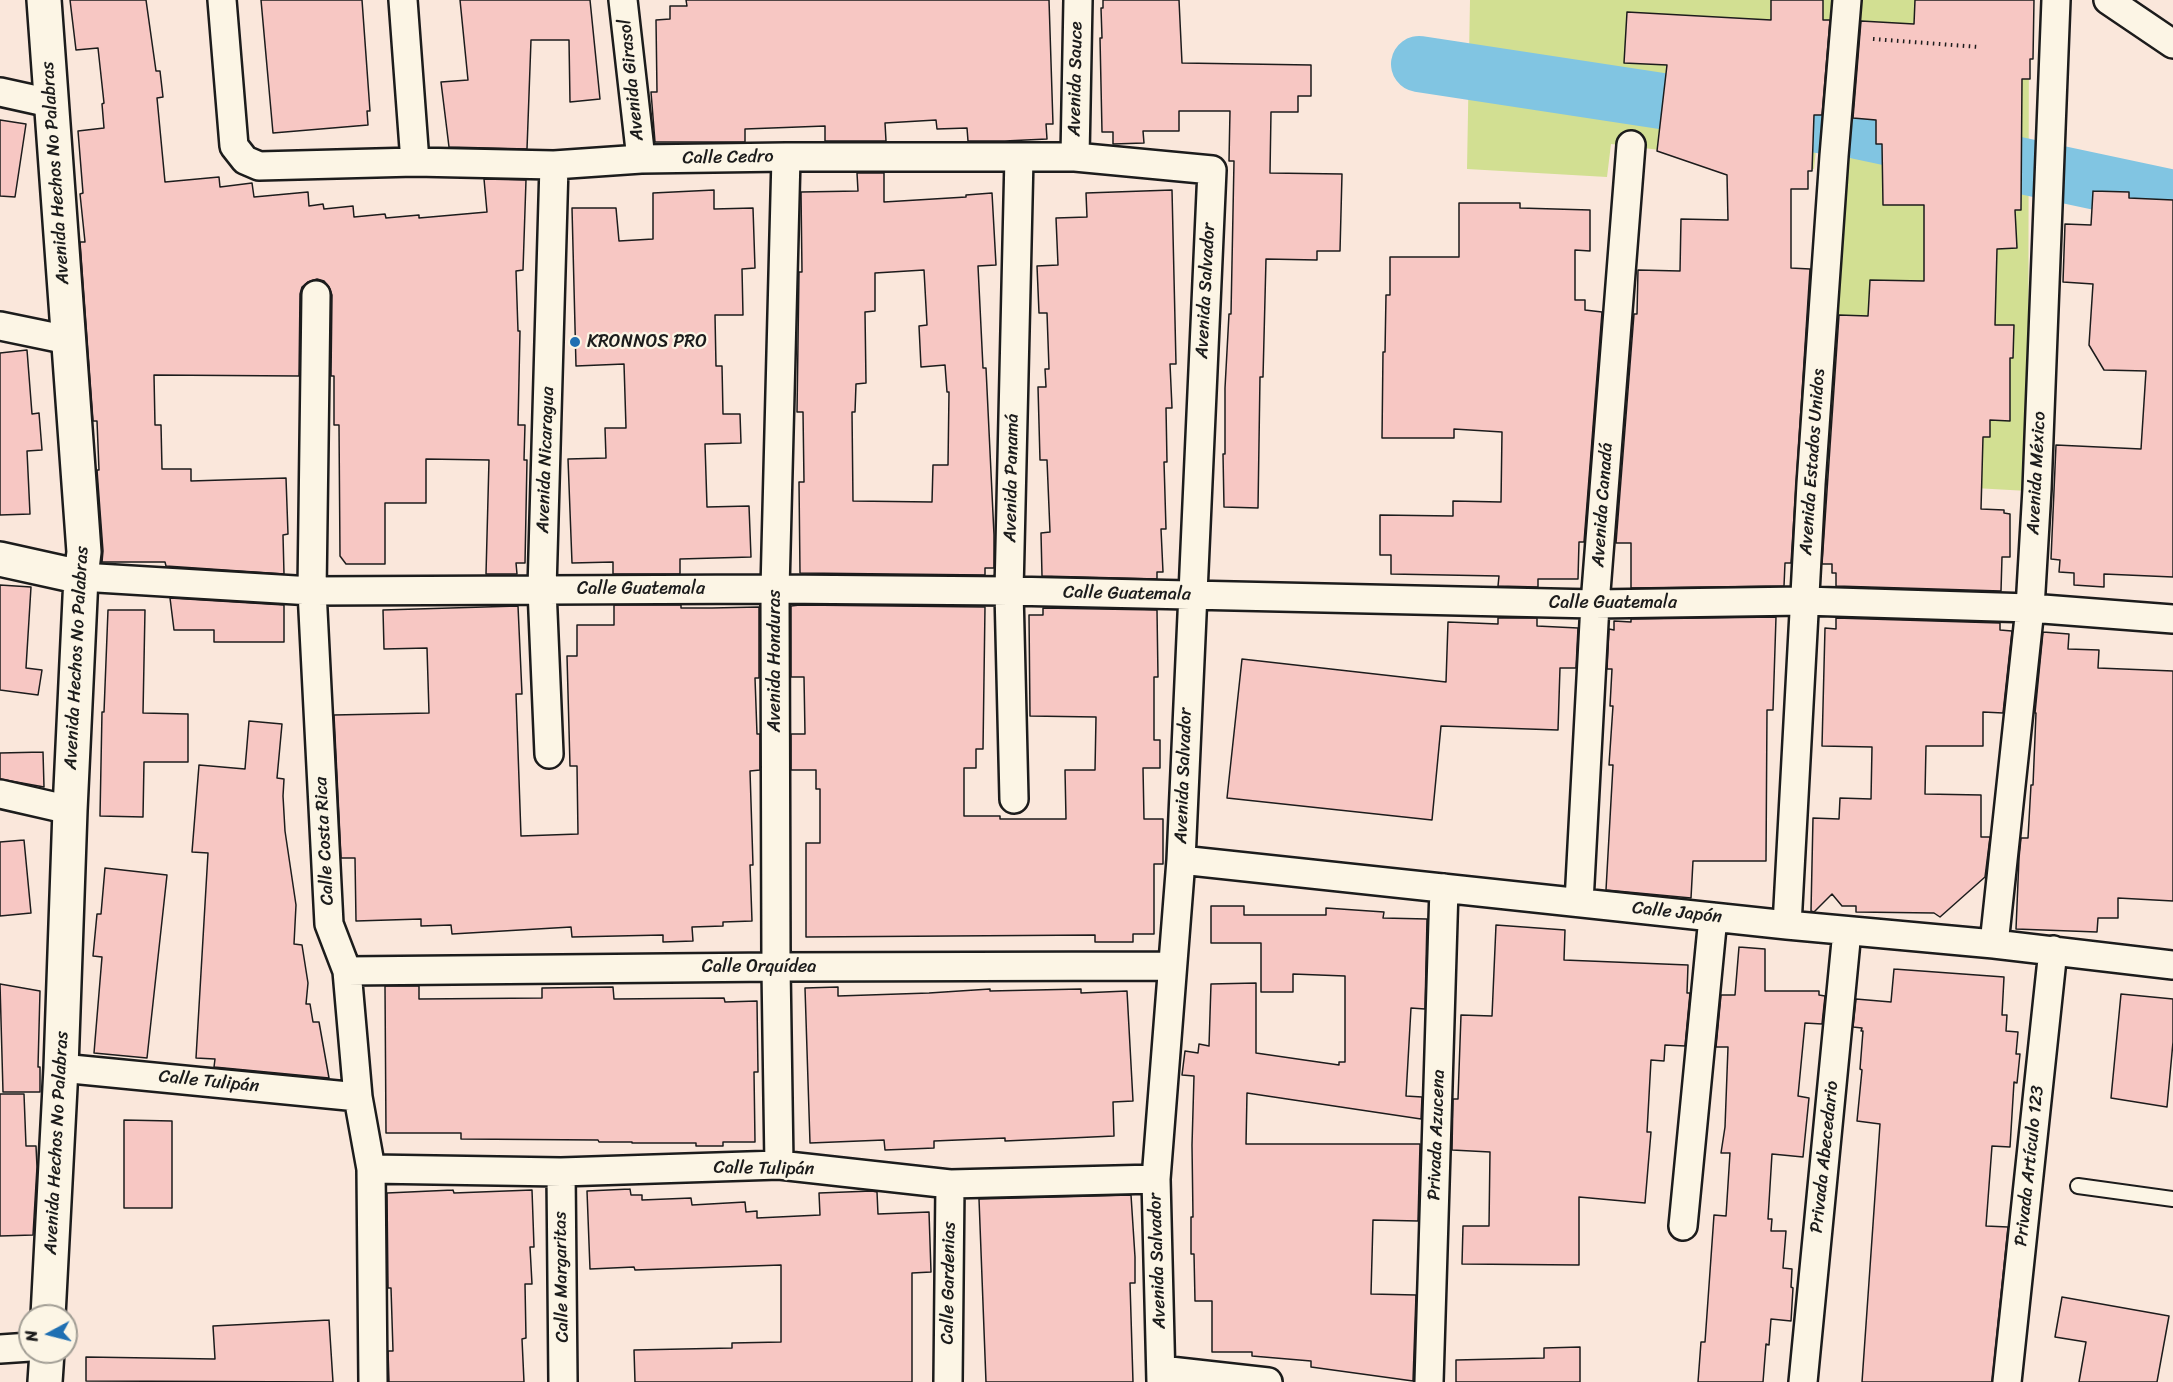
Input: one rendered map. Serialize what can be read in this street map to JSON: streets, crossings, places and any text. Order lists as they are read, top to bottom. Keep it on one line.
{"streets":{"street":["Avenida Sauce","Avenida Girasol","Calle Cedro","Avenida Hechos No Palabras","Avenida Salvador","Avenida Nicaragua","Avenida Estados Unidos","Avenida México","Avenida Panamá","Avenida Canadá","Calle Guatemala","Avenida Honduras","Calle Costa Rica","Calle Japón","Calle Orquídea","Calle Tulipán","Privada Azucena","Privada Abecedario","Privada Artículo 123","Calle Margaritas","Calle Gardenias"]},"crossings":[["Avenida Sauce","Calle Cedro"],["Avenida Girasol","Calle Cedro"],["Calle Cedro","Avenida Salvador"],["Calle Cedro","Avenida Nicaragua"],["Calle Cedro","Avenida Panamá"],["Calle Cedro","Avenida Honduras"],["Avenida Hechos No Palabras","Calle Guatemala"],["Avenida Hechos No Palabras","Calle Tulipán"],["Avenida Salvador","Calle Guatemala"],["Avenida Salvador","Calle Japón"],["Avenida Salvador","Calle Orquídea"],["Avenida Salvador","Calle Tulipán"],["Avenida Nicaragua","Calle Guatemala"],["Avenida Estados Unidos","Calle Guatemala"],["Avenida Estados Unidos","Calle Japón"],["Avenida México","Calle Guatemala"],["Avenida México","Calle Japón"],["Avenida Panamá","Calle Guatemala"],["Avenida Canadá","Calle Guatemala"],["Avenida Canadá","Calle Japón"],["Calle Guatemala","Avenida Honduras"],["Calle Guatemala","Calle Costa Rica"],["Avenida Honduras","Calle Orquídea"],["Avenida Honduras","Calle Tulipán"],["Calle Costa Rica","Calle Orquídea"],["Calle Costa Rica","Calle Tulipán"],["Calle Japón","Privada Azucena"],["Calle Japón","Privada Abecedario"],["Calle Japón","Privada Artículo 123"],["Calle Tulipán","Calle Margaritas"],["Calle Tulipán","Calle Gardenias"]],"places":["KRONNOS PRO"],"north":"left"}
